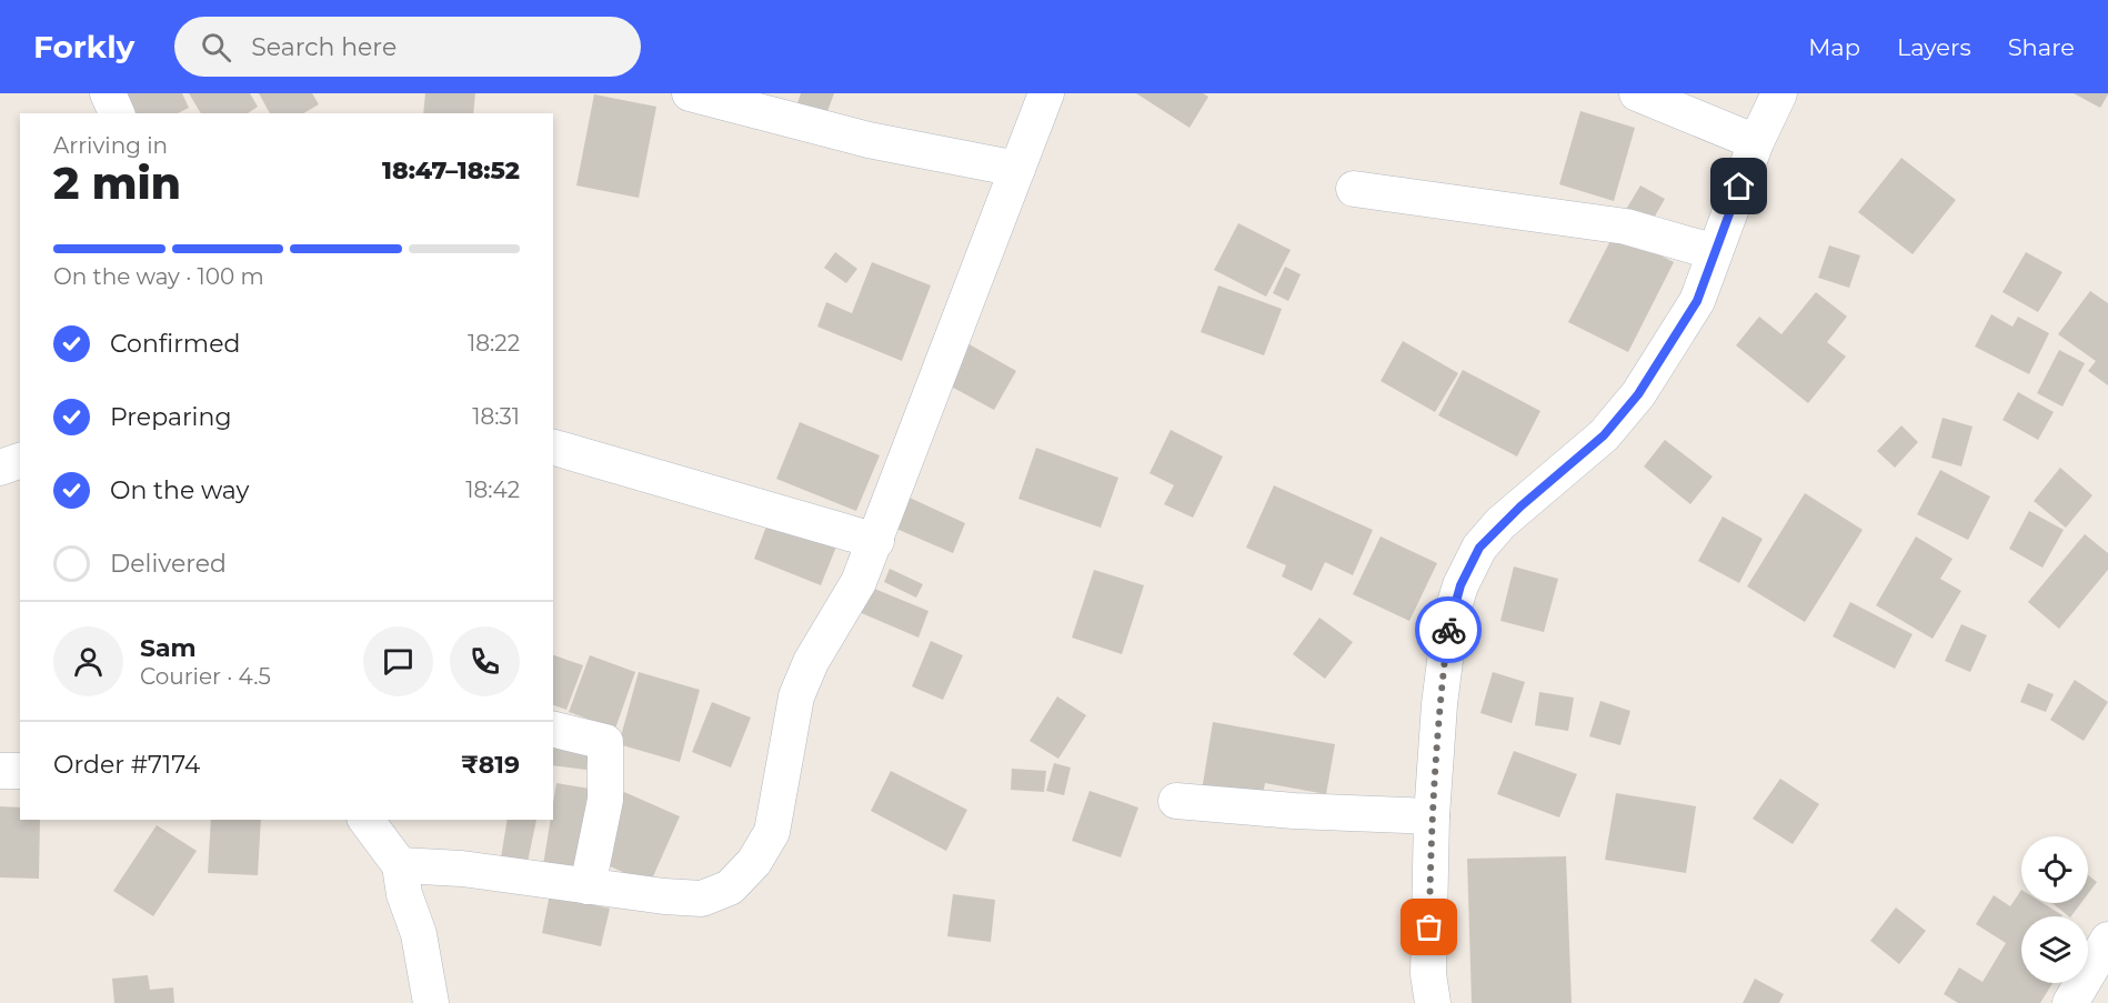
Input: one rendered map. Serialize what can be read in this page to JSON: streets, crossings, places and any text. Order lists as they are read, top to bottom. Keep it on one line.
{"page":{"header":"Forkly","search":"Search here","nav":["Map","Layers","Share"],"heading":["2 min","Arriving in","18:47–18:52"],"panel":["Sam","Courier · 4.5","Order #7174","₹819"],"bar":"On the way · 100 m","list":[["Confirmed","18:22"],["Preparing","18:31"],["On the way","18:42"],"Delivered"]}}
